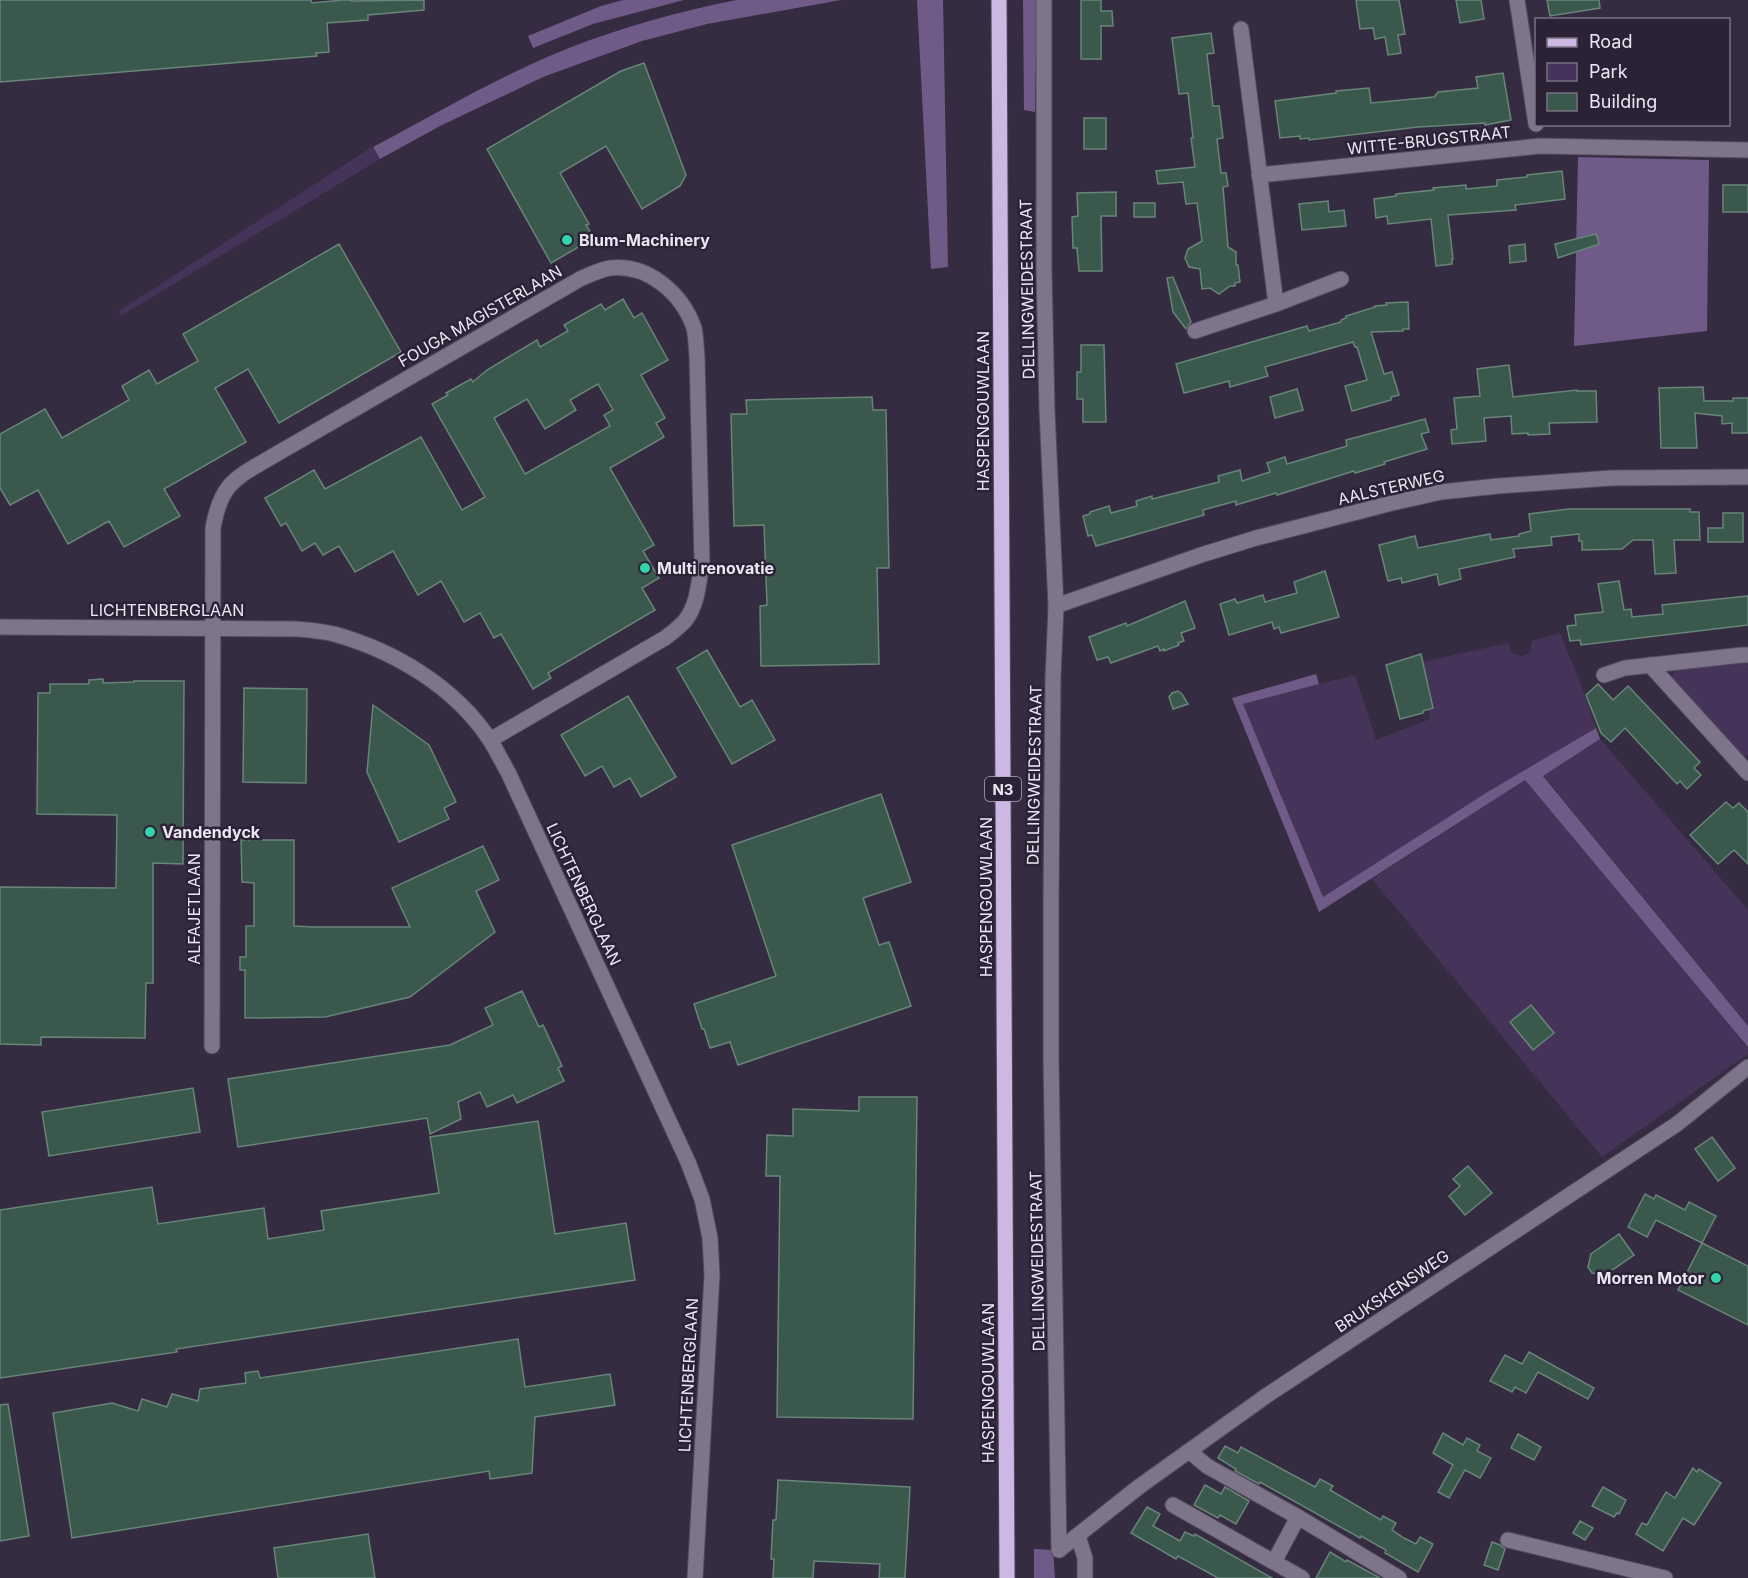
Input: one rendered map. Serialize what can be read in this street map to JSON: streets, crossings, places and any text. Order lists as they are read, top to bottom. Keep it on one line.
{"streets":{"main road":["HASPENGOUWLAAN","N3"],"street":["WITTE-BRUGSTRAAT","DELLINGWEIDESTRAAT","FOUGA MAGISTERLAAN","AALSTERWEG","LICHTENBERGLAAN","ALFAJETLAAN","BRUKSKENSWEG"]},"crossings":[["DELLINGWEIDESTRAAT","AALSTERWEG"],["DELLINGWEIDESTRAAT","BRUKSKENSWEG"],["FOUGA MAGISTERLAAN","LICHTENBERGLAAN"],["FOUGA MAGISTERLAAN","ALFAJETLAAN"],["LICHTENBERGLAAN","ALFAJETLAAN"]],"places":["Blum-Machinery","Multi renovatie","Vandendyck","Morren Motor"],"legend":["Road","Park","Building"]}
